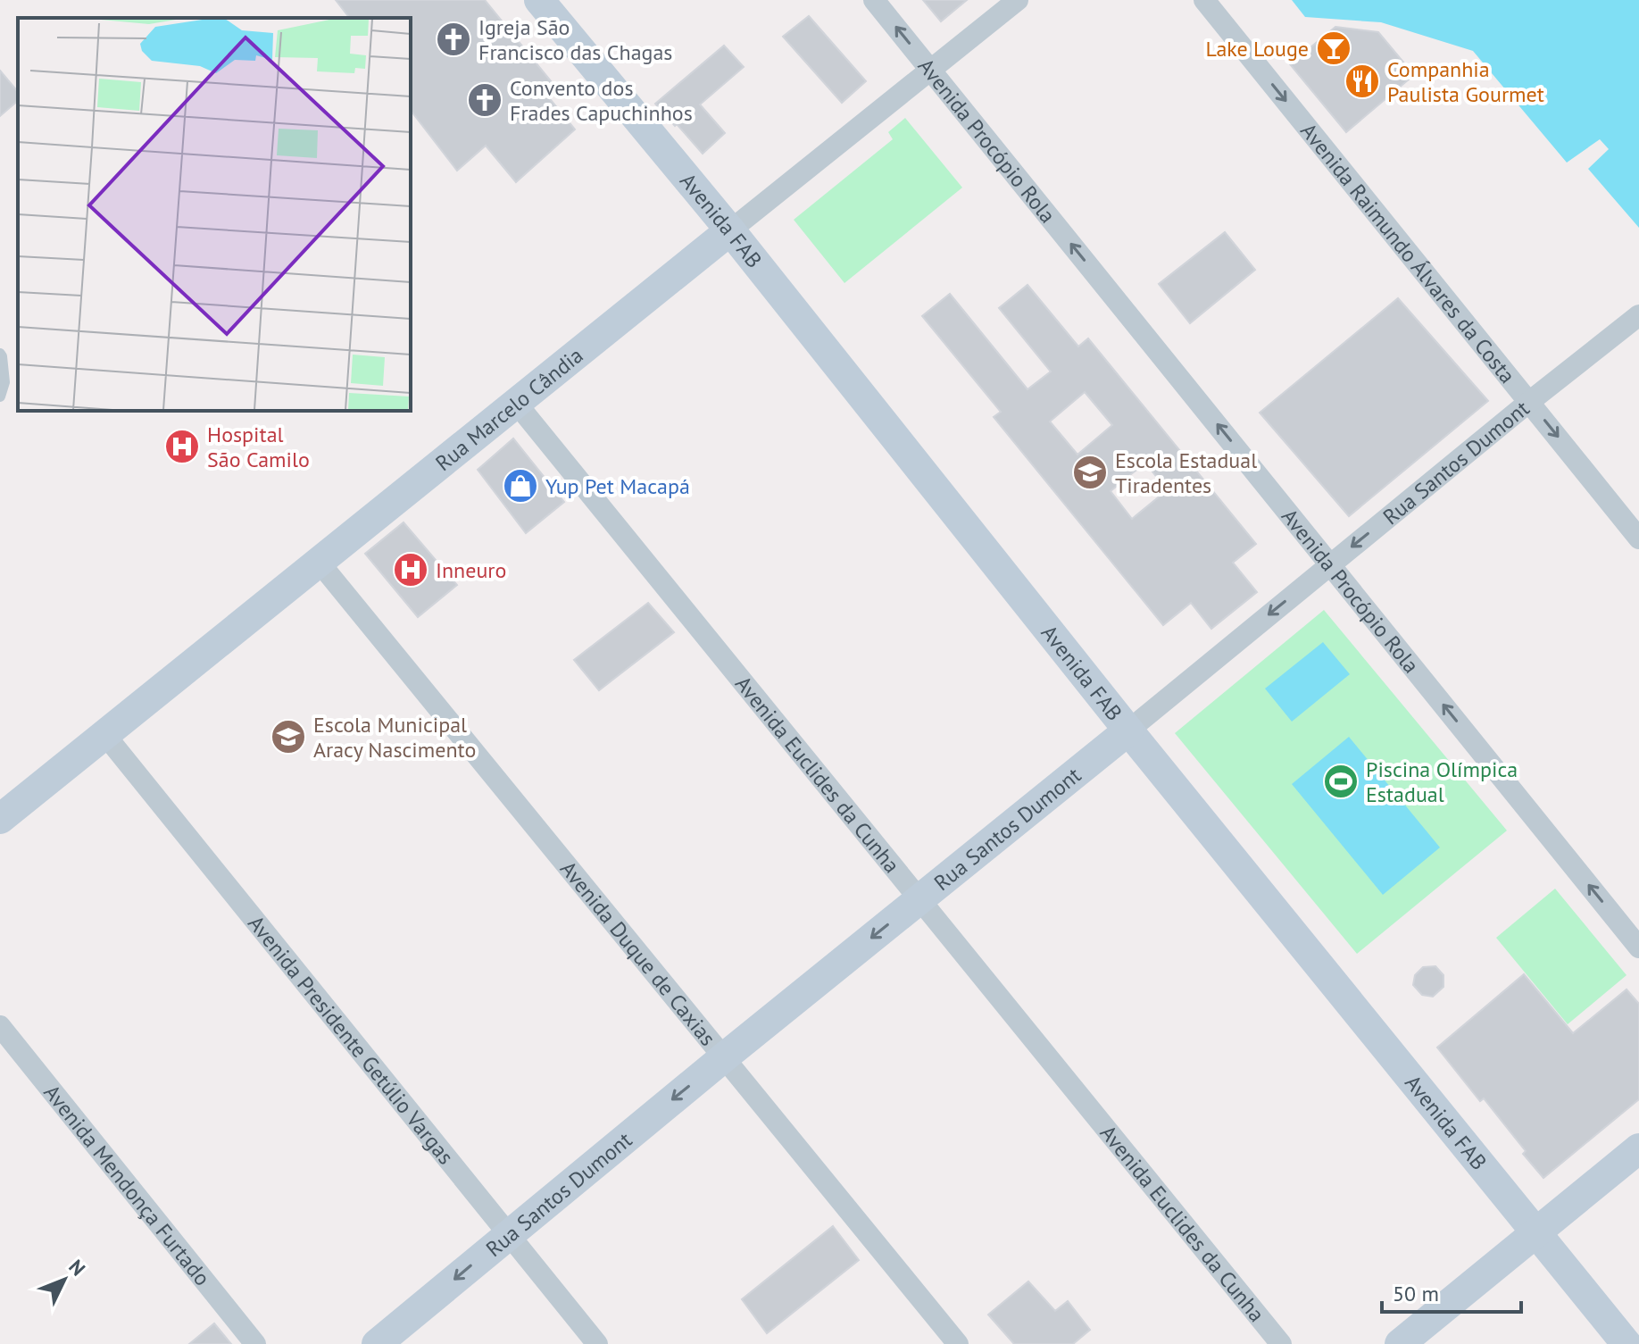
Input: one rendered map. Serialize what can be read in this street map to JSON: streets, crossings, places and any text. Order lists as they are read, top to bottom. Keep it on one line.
{"streets":{"main road":["Avenida FAB","Rua Marcelo Cândia","Rua Santos Dumont"],"street":["Avenida Procópio Rola","Avenida Raimundo Álvares da Costa","Avenida Euclides da Cunha","Avenida Duque de Caxias","Avenida Presidente Getúlio Vargas","Avenida Mendonça Furtado"]},"crossings":[["Avenida Procópio Rola","Rua Marcelo Cândia"],["Avenida Procópio Rola","Rua Santos Dumont"],["Avenida FAB","Rua Marcelo Cândia"],["Avenida FAB","Rua Santos Dumont"],["Avenida Raimundo Álvares da Costa","Rua Santos Dumont"],["Rua Marcelo Cândia","Avenida Euclides da Cunha"],["Rua Marcelo Cândia","Avenida Duque de Caxias"],["Rua Marcelo Cândia","Avenida Presidente Getúlio Vargas"],["Rua Santos Dumont","Avenida Euclides da Cunha"],["Rua Santos Dumont","Avenida Duque de Caxias"],["Rua Santos Dumont","Avenida Presidente Getúlio Vargas"]],"one_way":["Avenida Procópio Rola","Avenida Raimundo Álvares da Costa","Rua Santos Dumont"],"places":{"church":["Igreja São Francisco das Chagas","Convento dos Frades Capuchinhos"],"bar":["Lake Louge"],"restaurant":["Companhia Paulista Gourmet"],"hospital":["Hospital São Camilo","Inneuro"],"school or university":["Escola Estadual Tiradentes","Escola Municipal Aracy Nascimento"],"shop":["Yup Pet Macapá"],"sports":["Piscina Olímpica Estadual"]},"scale_bar":"50 m","north":"top right"}
